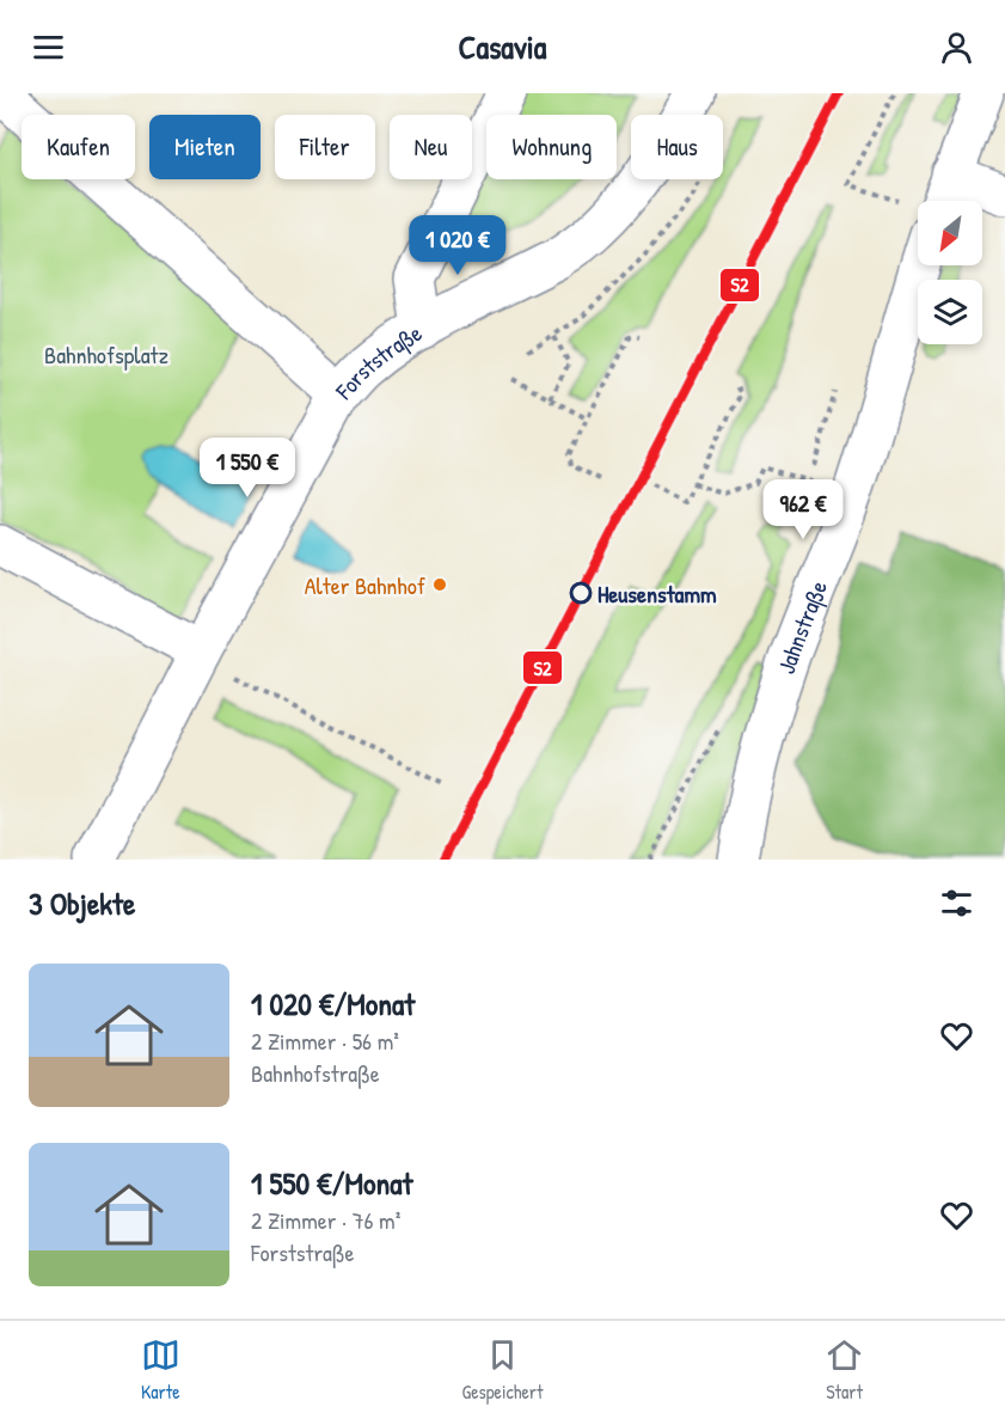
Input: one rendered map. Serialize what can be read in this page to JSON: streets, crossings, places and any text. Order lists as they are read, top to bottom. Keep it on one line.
{"streets":{"street":["Forststraße","Jahnstraße"]},"parks":["Bahnhofsplatz"],"places":["Alter Bahnhof","Heusenstamm"],"lines":["transit line S2"],"north":"bottom left","page":{"header":"Casavia","chip":["Kaufen","Mieten","Filter","Neu","Wohnung","Haus"],"price":["1 020 €","1 550 €","962 €"],"heading":"3 Objekte","list":[{"name":"1 020 €/Monat","note":"2 Zimmer · 56 m² · Bahnhofstraße"},{"name":"1 550 €/Monat","note":"2 Zimmer · 76 m² · Forststraße"}],"tabs":["Karte","Gespeichert","Start"]}}
